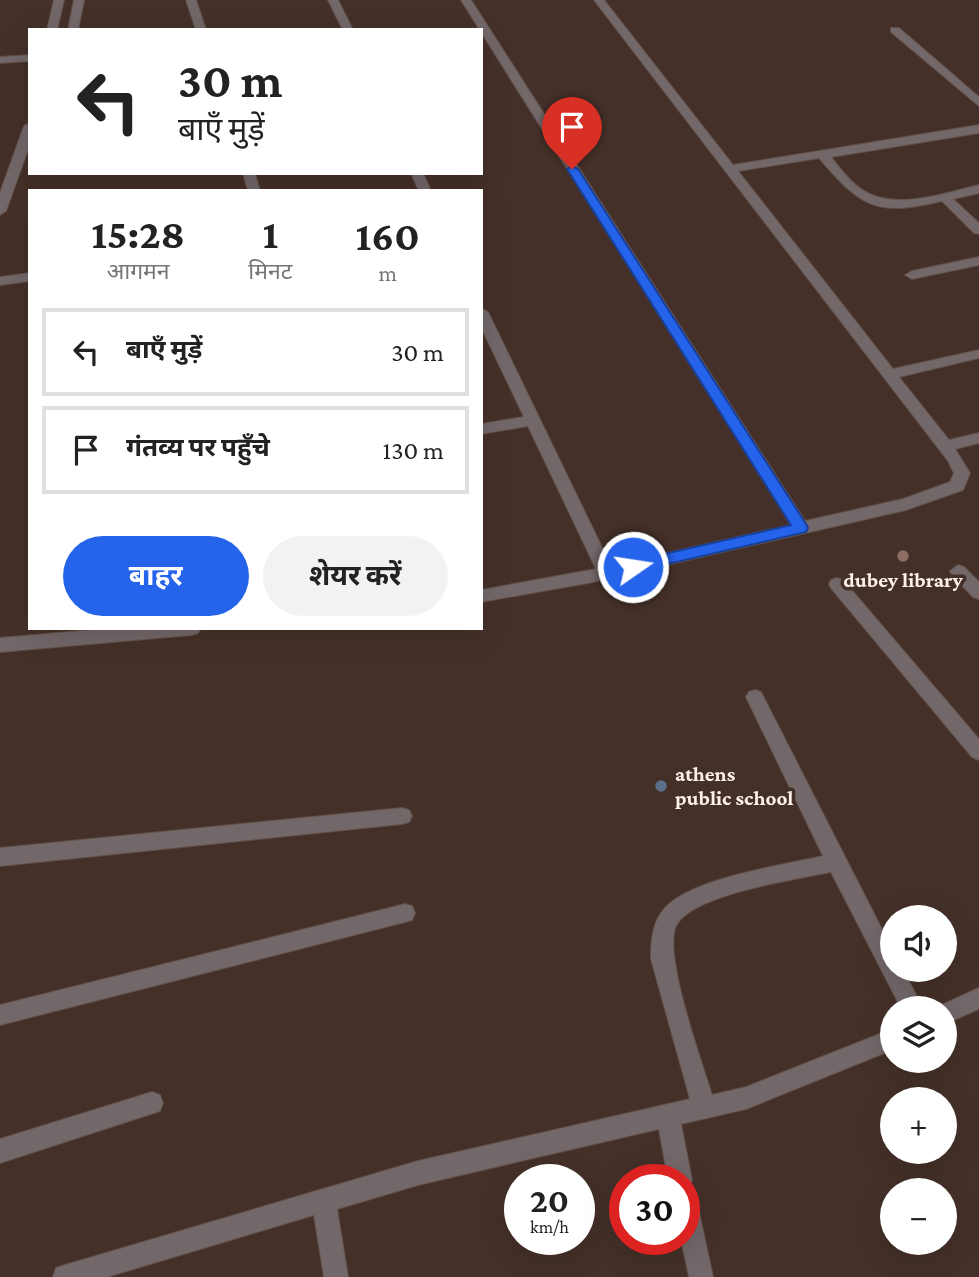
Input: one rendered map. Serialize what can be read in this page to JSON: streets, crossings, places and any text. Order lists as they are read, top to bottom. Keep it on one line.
{"places":["dubey library","athens public school"],"page":{"turn":["30 m","बाएँ मुड़ें"],"eta":["15:28","आगमन","1","मिनट","160","m"],"list":[{"name":"बाएँ मुड़ें","value":"30 m"},{"name":"गंतव्य पर पहुँचे","value":"130 m"}],"buttons":["बाहर","शेयर करें"],"map_buttons":["+","−"],"speed":"20 km/h","limit":"30"}}
